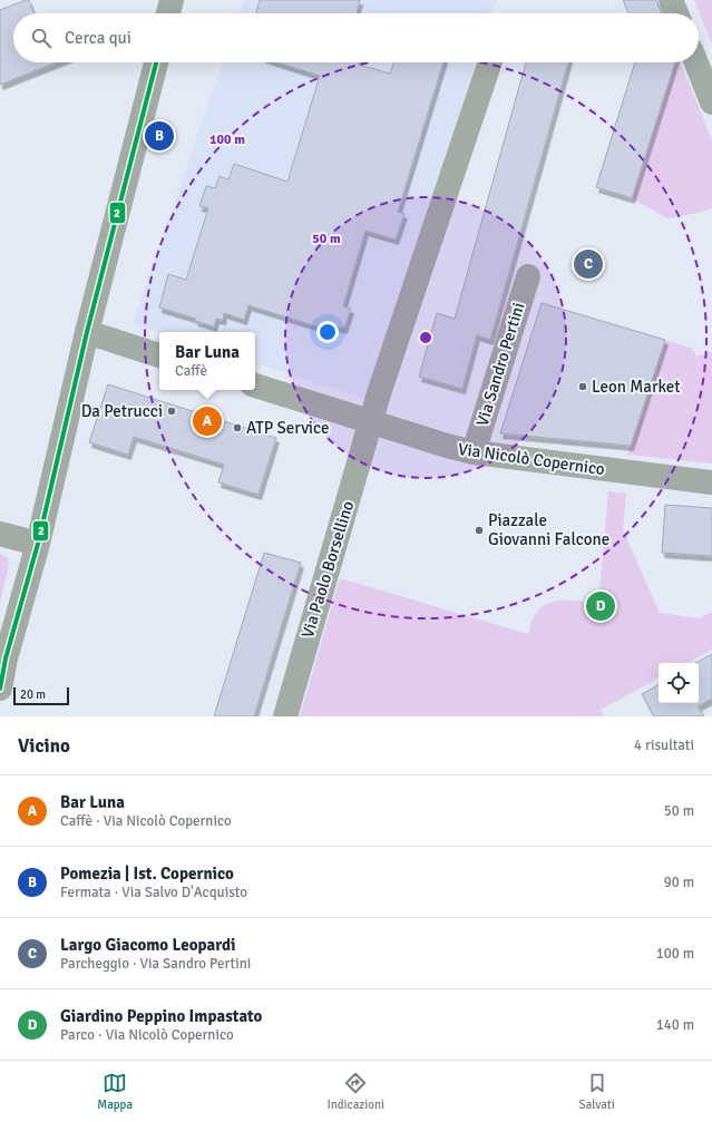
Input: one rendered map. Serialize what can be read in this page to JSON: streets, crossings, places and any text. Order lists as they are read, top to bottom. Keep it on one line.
{"streets":{"street":["Via Sandro Pertini","Via Nicolò Copernico","Via Paolo Borsellino"]},"crossings":[["Via Sandro Pertini","Via Nicolò Copernico"],["Via Nicolò Copernico","Via Paolo Borsellino"]],"places":["Leon Market","Da Petrucci","ATP Service","Piazzale Giovanni Falcone"],"lines":["transit line 2"],"scale_bar":"20 m","page":{"search":"Cerca qui","pins":["B","C","A","D"],"popup":["Bar Luna","Caffè"],"scale":"20 m","heading":["Vicino","4 risultati"],"list":[{"mark":"A","name":"Bar Luna","note":"Caffè · Via Nicolò Copernico","value":"50 m"},{"mark":"B","name":"Pomezia | Ist. Copernico","note":"Fermata · Via Salvo D'Acquisto","value":"90 m"},{"mark":"C","name":"Largo Giacomo Leopardi","note":"Parcheggio · Via Sandro Pertini","value":"100 m"},{"mark":"D","name":"Giardino Peppino Impastato","note":"Parco · Via Nicolò Copernico","value":"140 m"}],"nav":["Mappa","Indicazioni","Salvati"]},"rings":["100 m","50 m"]}
